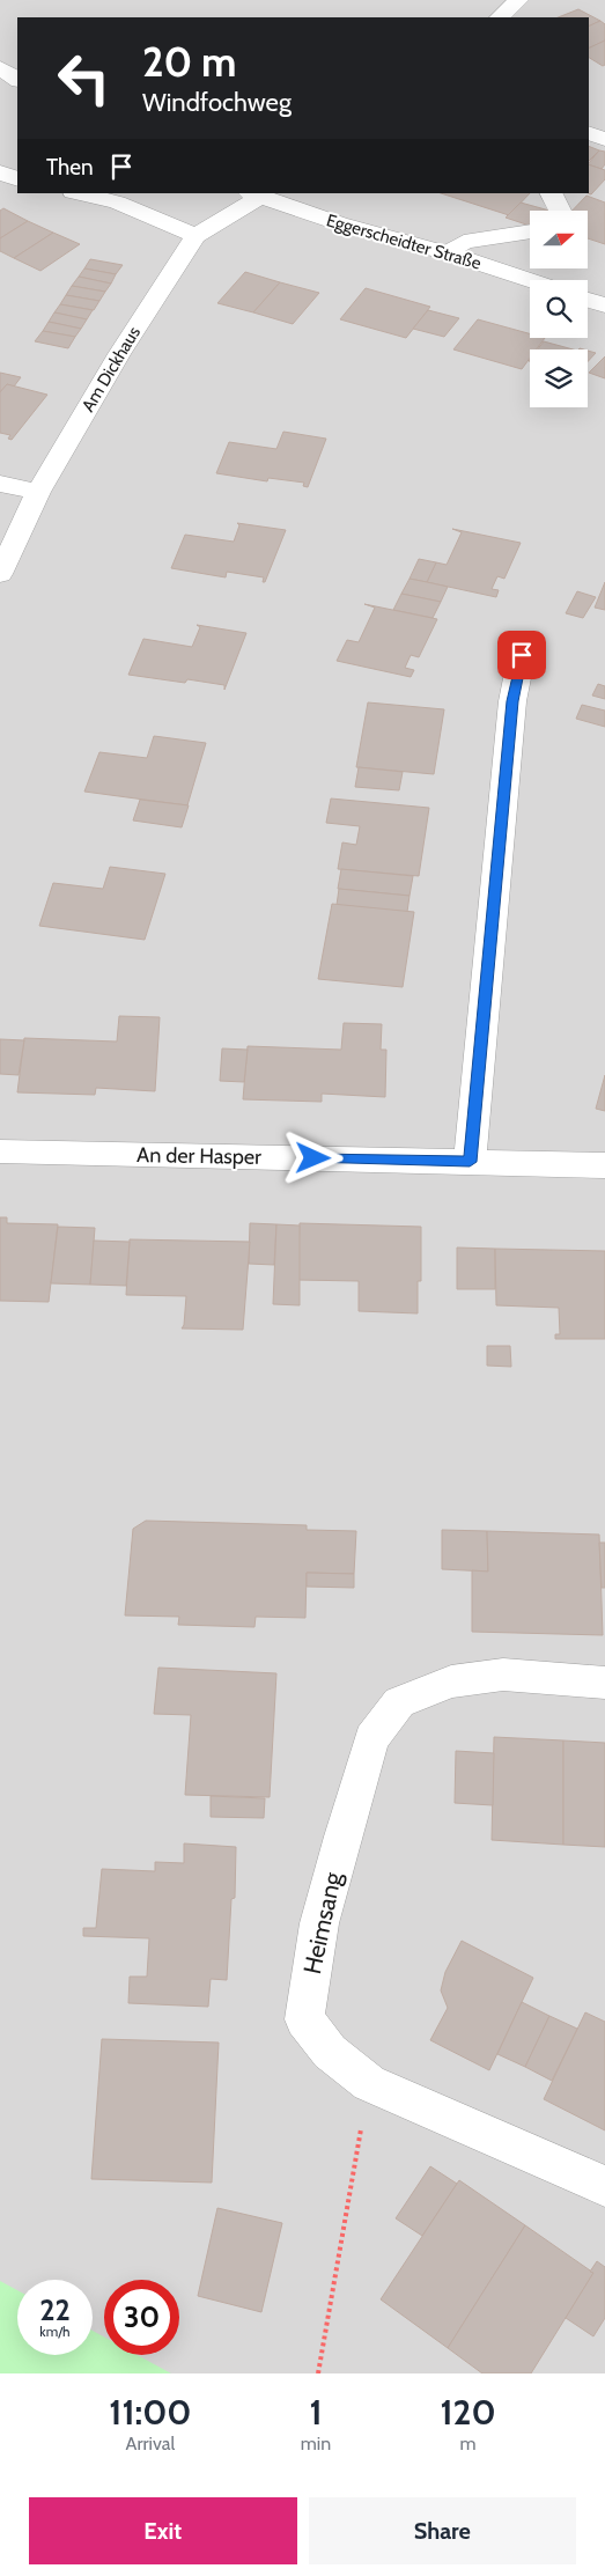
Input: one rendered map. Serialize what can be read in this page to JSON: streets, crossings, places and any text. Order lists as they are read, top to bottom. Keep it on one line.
{"streets":{"street":["Eggerscheidter Straße","Am Dickhaus","An der Hasper","Heimsang"]},"crossings":[["Eggerscheidter Straße","Am Dickhaus"]],"north":"right","page":{"turn":["20 m","Windfochweg"],"then":"Then","speed":"22 km/h","limit":"30","eta":["11:00","Arrival","1","min","120","m"],"buttons":["Exit","Share"]}}
